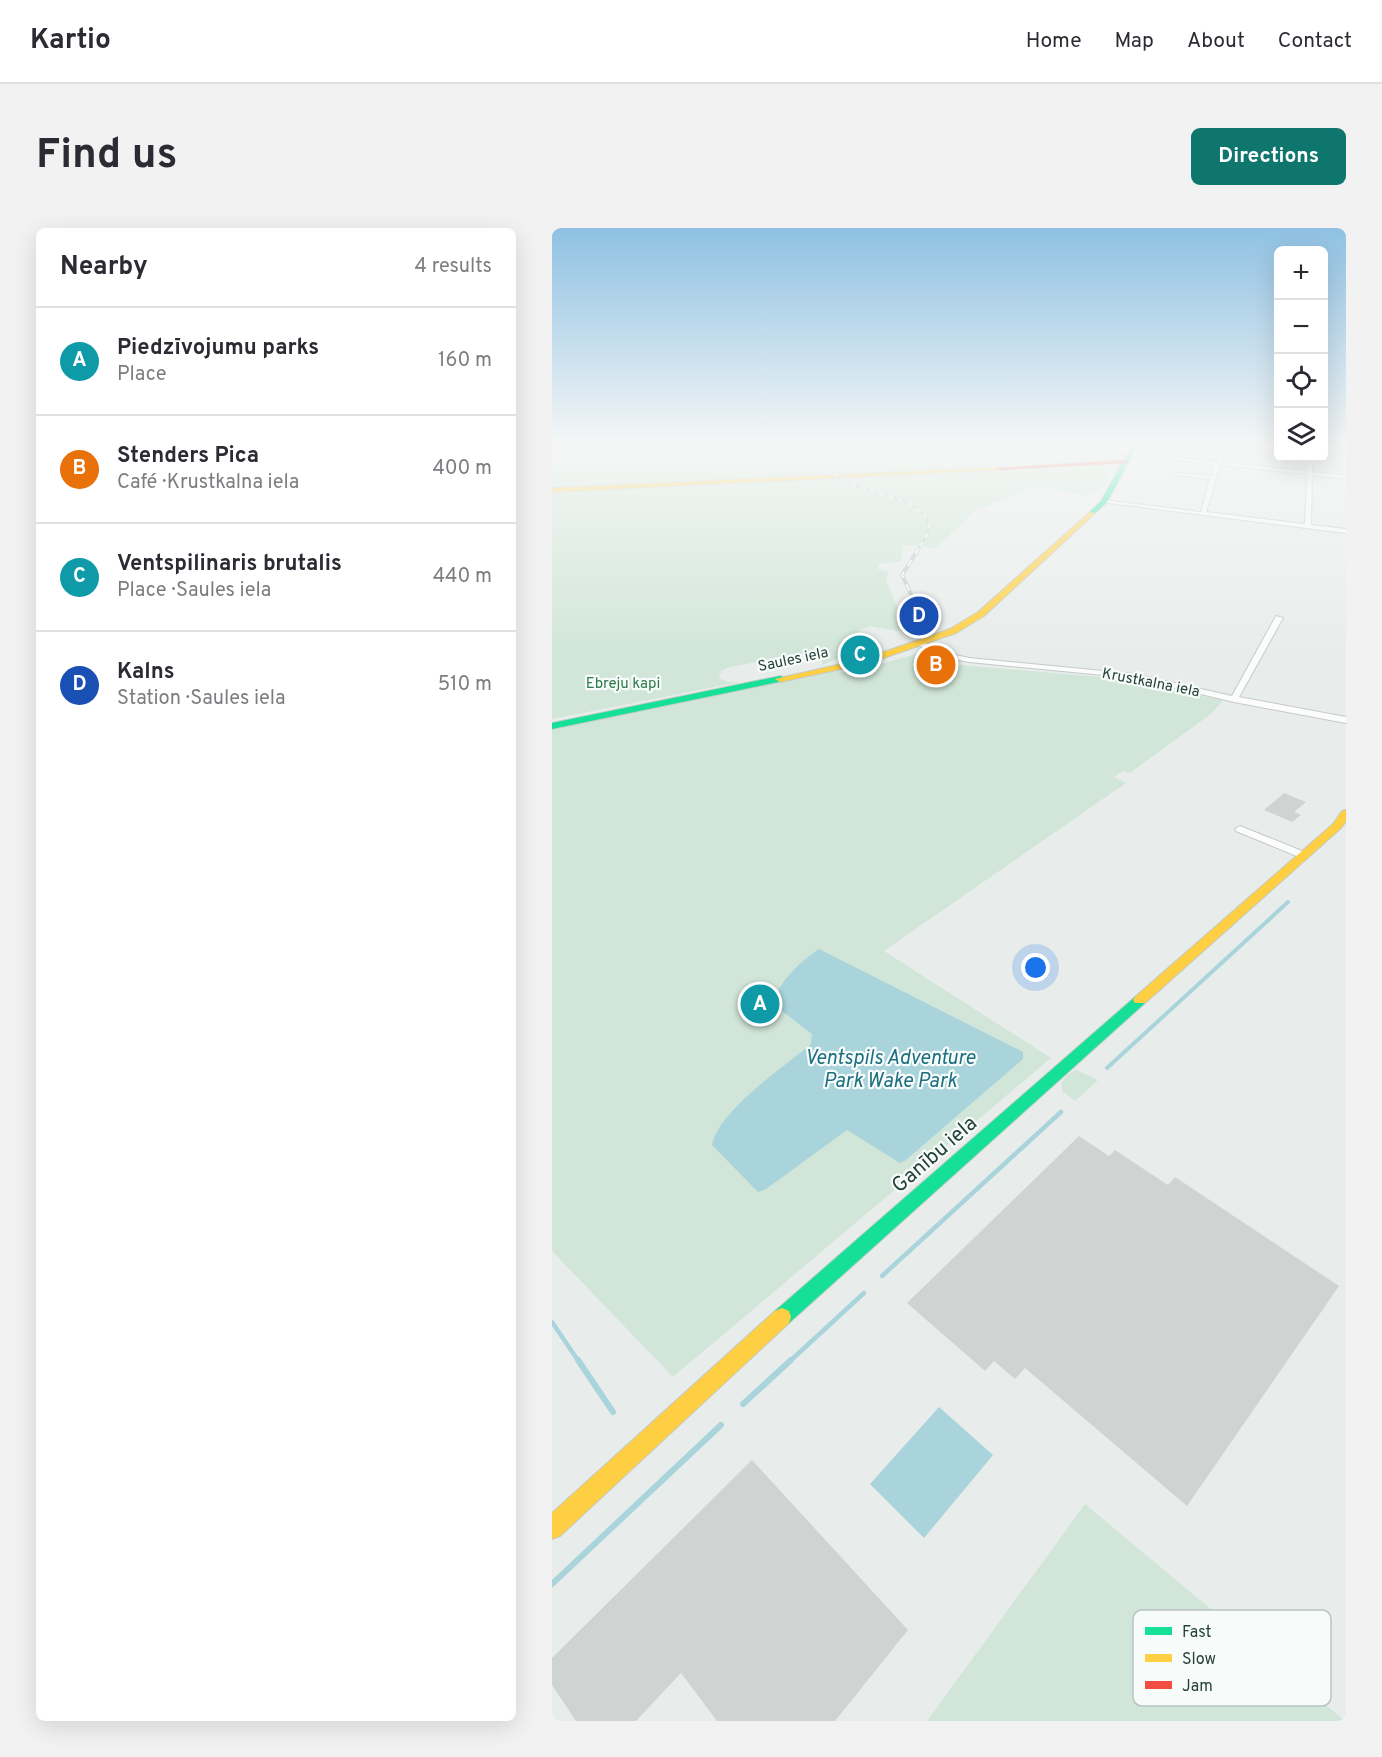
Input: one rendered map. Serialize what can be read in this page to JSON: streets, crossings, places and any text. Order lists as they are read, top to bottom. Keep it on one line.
{"streets":{"street":["Saules iela","Krustkalna iela","Ganību iela"]},"crossings":[["Saules iela","Krustkalna iela"]],"water":["Ventspils Adventure Park Wake Park"],"parks":["Ebreju kapi"],"legend":["Fast","Slow","Jam"],"page":{"header":"Kartio","nav":["Home","Map","About","Contact"],"buttons":"Directions","title":"Find us","heading":["Nearby","4 results"],"map_buttons":["+","−"],"list":[{"mark":"A","name":"Piedzīvojumu parks","note":"Place","value":"160 m"},{"mark":"B","name":"Stenders Pica","note":"Café · Krustkalna iela","value":"400 m"},{"mark":"C","name":"Ventspilinaris brutalis","note":"Place · Saules iela","value":"440 m"},{"mark":"D","name":"Kalns","note":"Station · Saules iela","value":"510 m"}],"pins":["D","C","B","A"]}}
